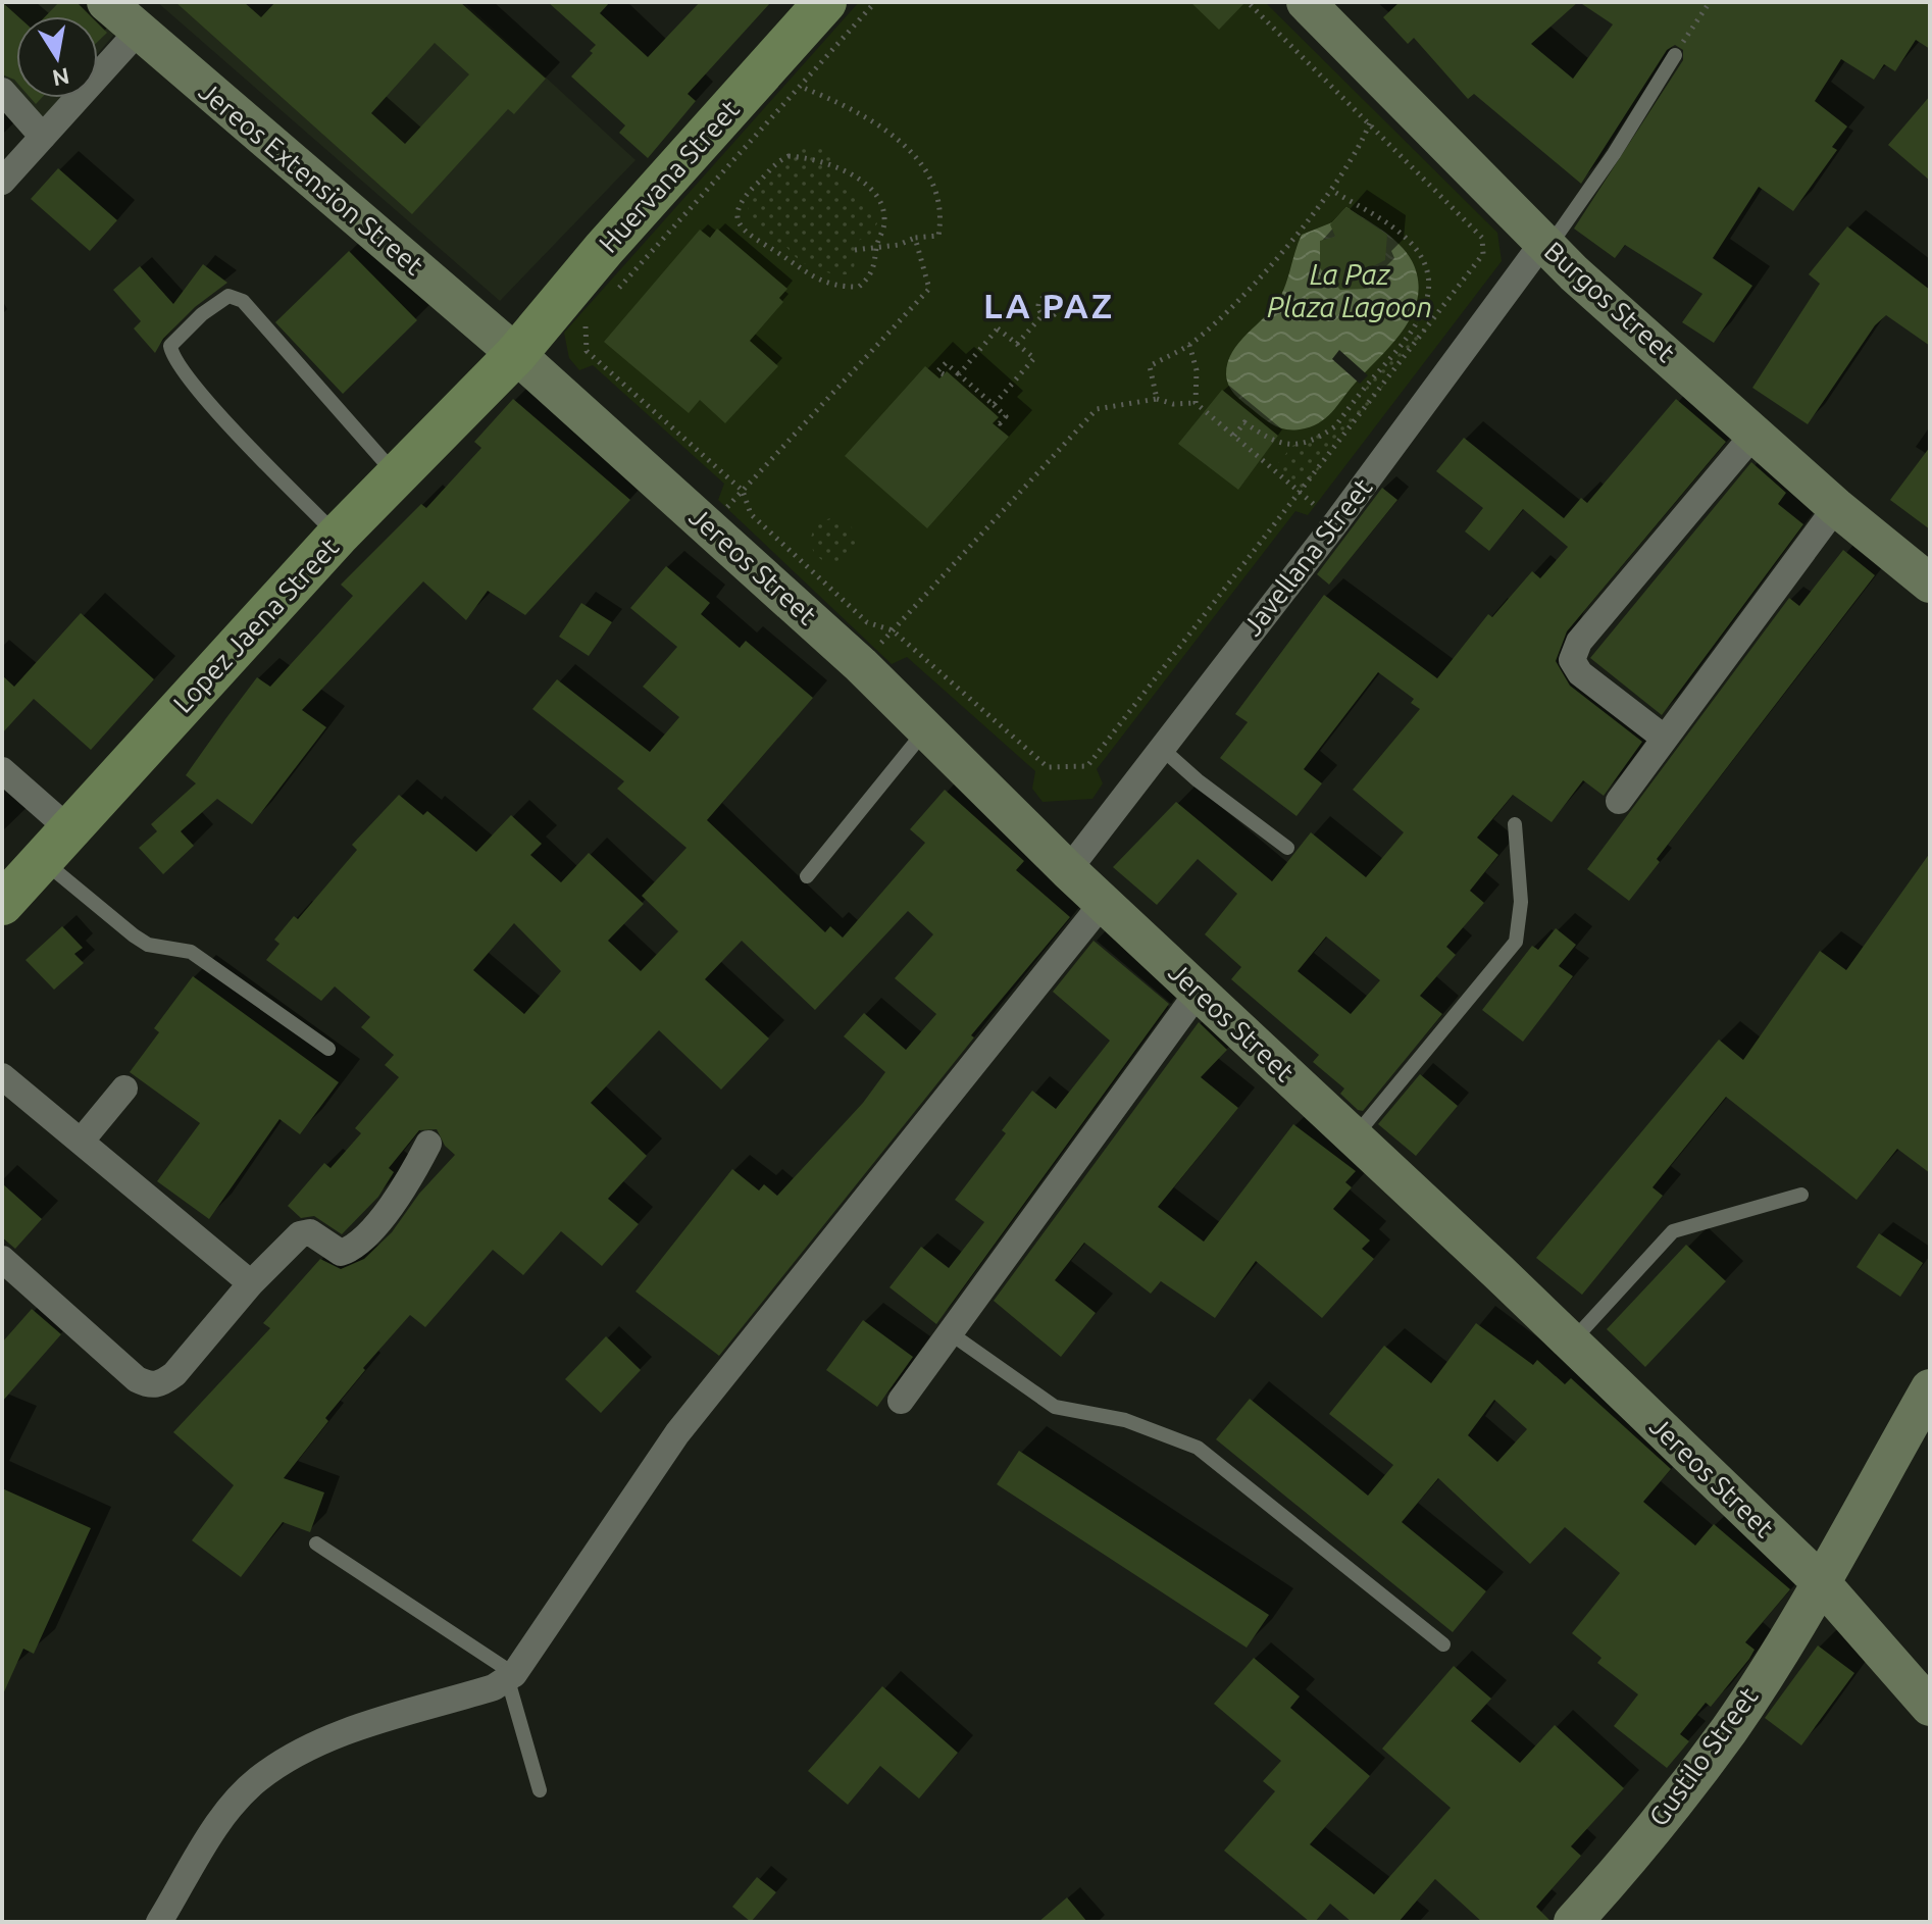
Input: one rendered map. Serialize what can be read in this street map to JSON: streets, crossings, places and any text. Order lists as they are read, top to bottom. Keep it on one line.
{"streets":{"main road":["Huervana Street","Lopez Jaena Street"],"street":["Jereos Extension Street","Burgos Street","Javellana Street","Jereos Street","Gustilo Street"]},"crossings":[["Huervana Street","Jereos Extension Street"],["Huervana Street","Jereos Street"],["Huervana Street","Lopez Jaena Street"],["Jereos Extension Street","Jereos Street"],["Jereos Extension Street","Lopez Jaena Street"],["Burgos Street","Javellana Street"],["Javellana Street","Jereos Street"],["Jereos Street","Lopez Jaena Street"],["Jereos Street","Gustilo Street"]],"districts":["LA PAZ"],"water":["La Paz Plaza Lagoon"],"north":"bottom"}
